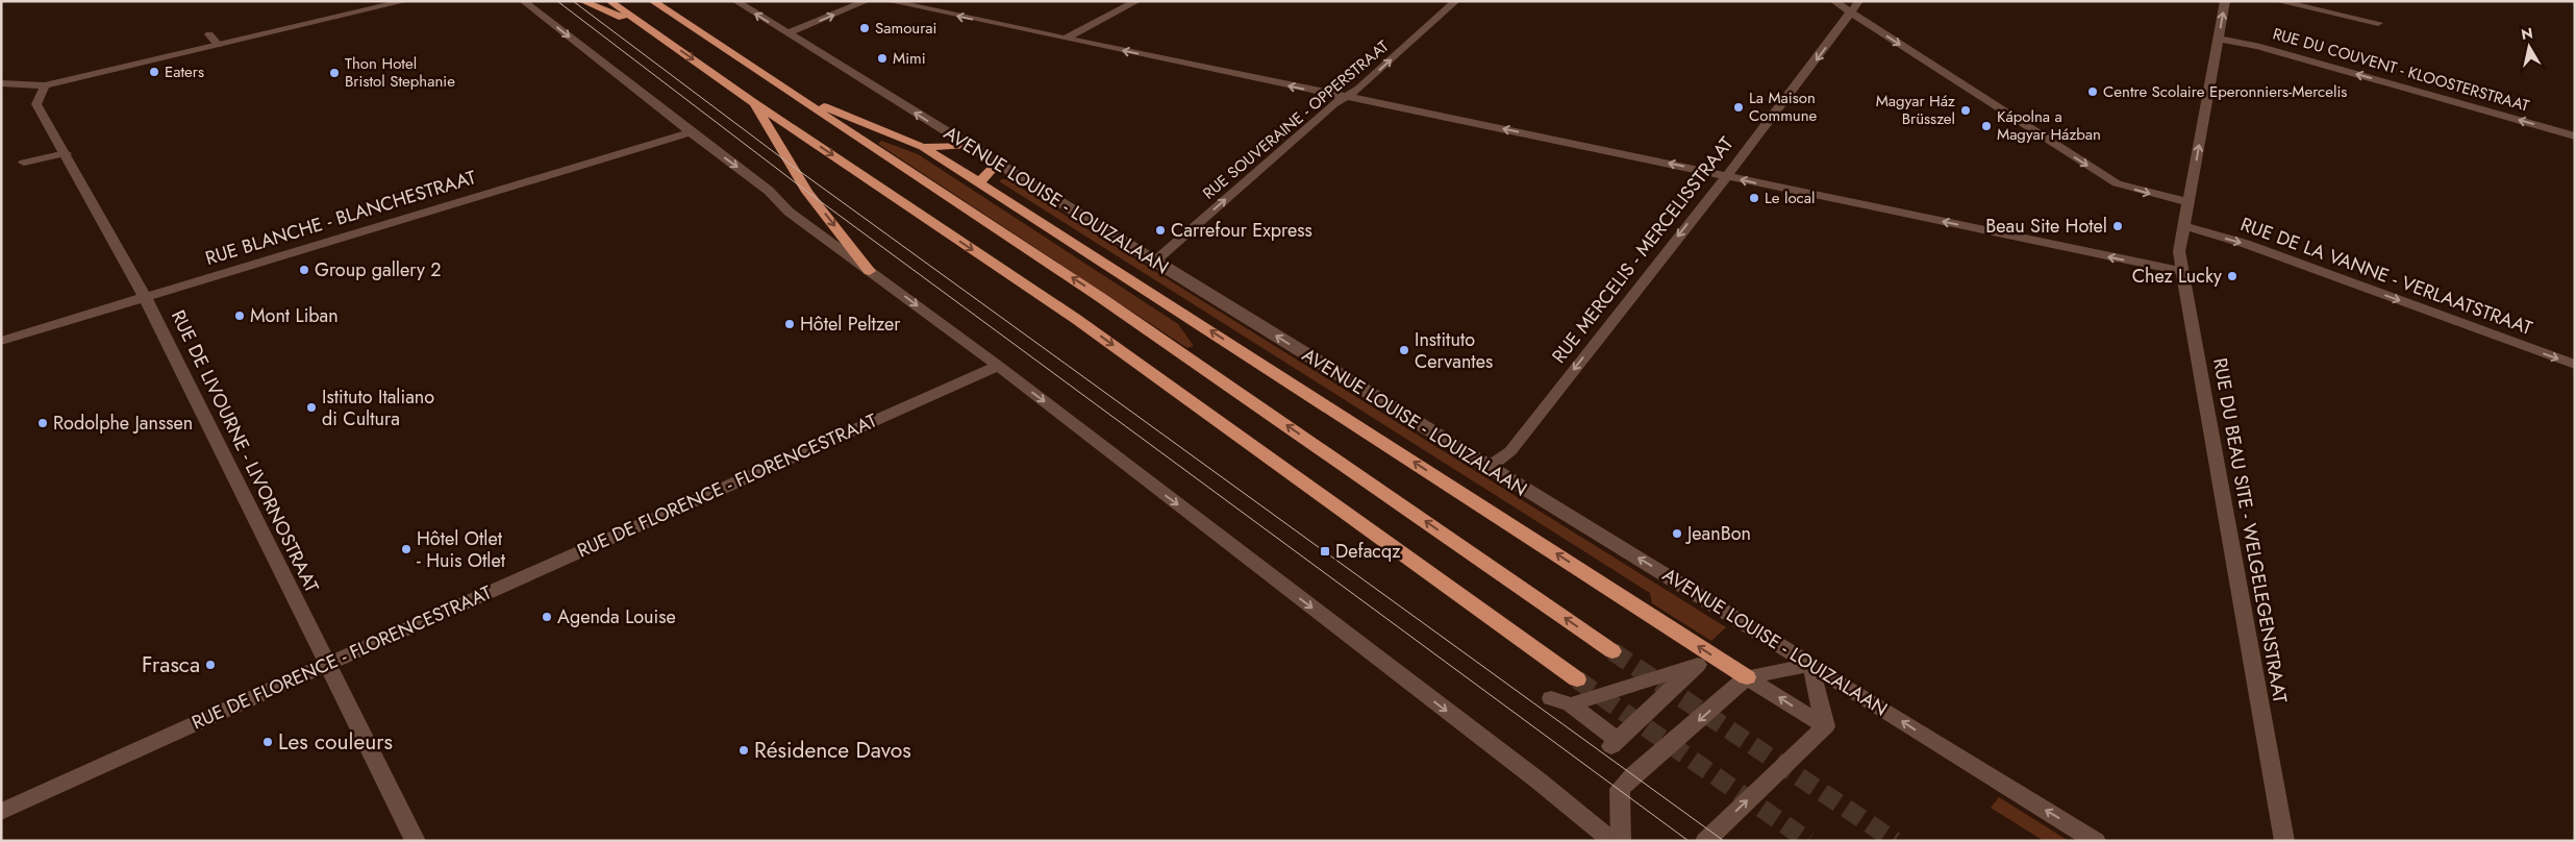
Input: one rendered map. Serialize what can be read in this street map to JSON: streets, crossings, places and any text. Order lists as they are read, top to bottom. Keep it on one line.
{"streets":{"street":["RUE DU COUVENT - KLOOSTERSTRAAT","RUE SOUVERAINE - OPPERSTRAAT","AVENUE LOUISE - LOUIZALAAN","RUE BLANCHE - BLANCHESTRAAT","RUE MERCELIS - MERCELISSTRAAT","RUE DE LA VANNE - VERLAATSTRAAT","RUE DE LIVOURNE - LIVORNOSTRAAT","RUE DE FLORENCE - FLORENCESTRAAT","RUE DU BEAU SITE - WELGELEGENSTRAAT"]},"crossings":[["RUE DU COUVENT - KLOOSTERSTRAAT","RUE DU BEAU SITE - WELGELEGENSTRAAT"],["RUE SOUVERAINE - OPPERSTRAAT","AVENUE LOUISE - LOUIZALAAN"],["AVENUE LOUISE - LOUIZALAAN","RUE MERCELIS - MERCELISSTRAAT"],["RUE BLANCHE - BLANCHESTRAAT","RUE DE LIVOURNE - LIVORNOSTRAAT"],["RUE DE LA VANNE - VERLAATSTRAAT","RUE DU BEAU SITE - WELGELEGENSTRAAT"],["RUE DE LIVOURNE - LIVORNOSTRAAT","RUE DE FLORENCE - FLORENCESTRAAT"]],"one_way":["RUE DU COUVENT - KLOOSTERSTRAAT","RUE SOUVERAINE - OPPERSTRAAT","AVENUE LOUISE - LOUIZALAAN","RUE MERCELIS - MERCELISSTRAAT","RUE DE LA VANNE - VERLAATSTRAAT"],"places":{"other":["Samourai","Mimi","Eaters","Thon Hotel Bristol Stephanie","Centre Scolaire Eperonniers-Mercelis","La Maison Commune","Magyar Ház Brüsszel","Kápolna a Magyar Házban","Le local","Beau Site Hotel","Carrefour Express","Group gallery 2","Chez Lucky","Mont Liban","Hôtel Peltzer","Instituto Cervantes","Istituto Italiano di Cultura","Rodolphe Janssen","JeanBon","Hôtel Otlet - Huis Otlet","Agenda Louise","Frasca","Les couleurs","Résidence Davos"],"transit":["Defacqz"]},"north":"top"}
